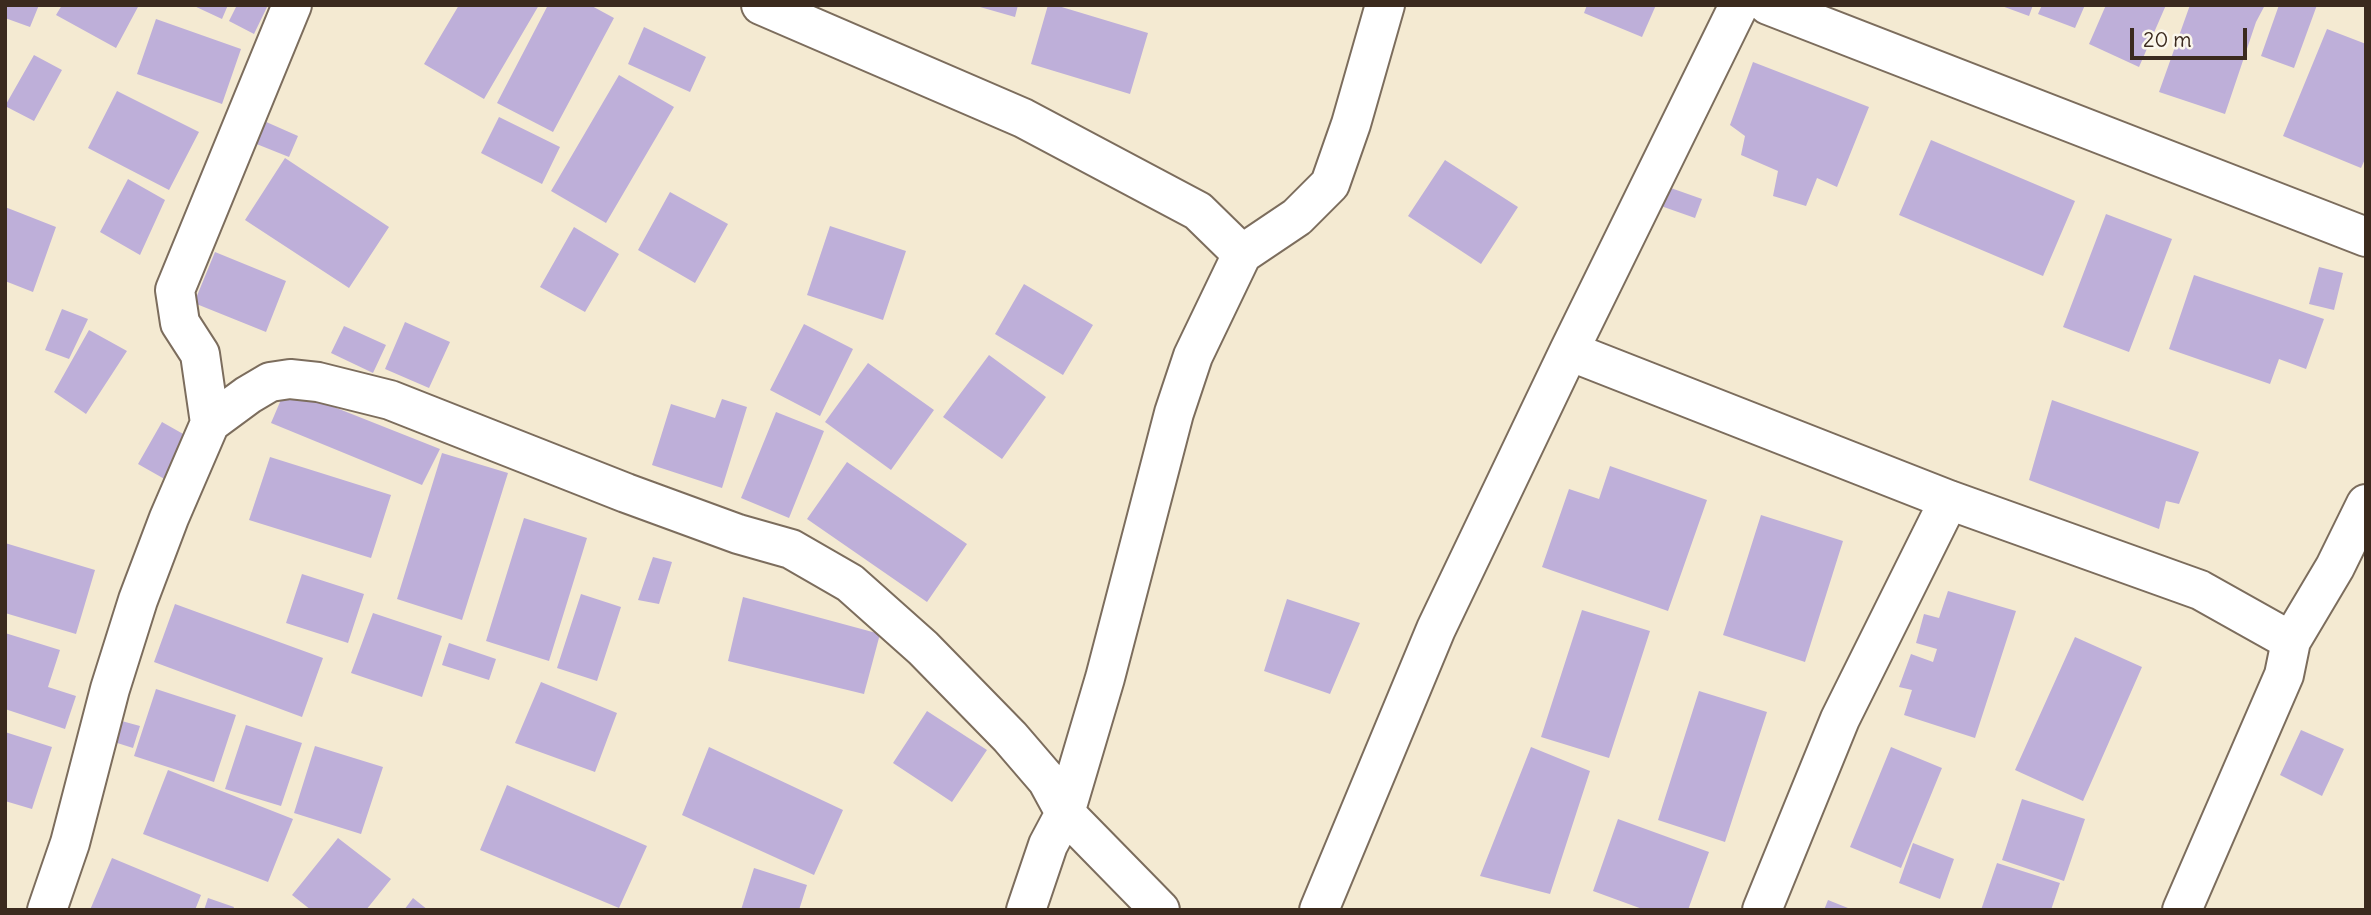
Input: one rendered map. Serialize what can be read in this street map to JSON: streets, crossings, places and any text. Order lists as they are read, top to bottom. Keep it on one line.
{"scale_bar":"20 m"}
